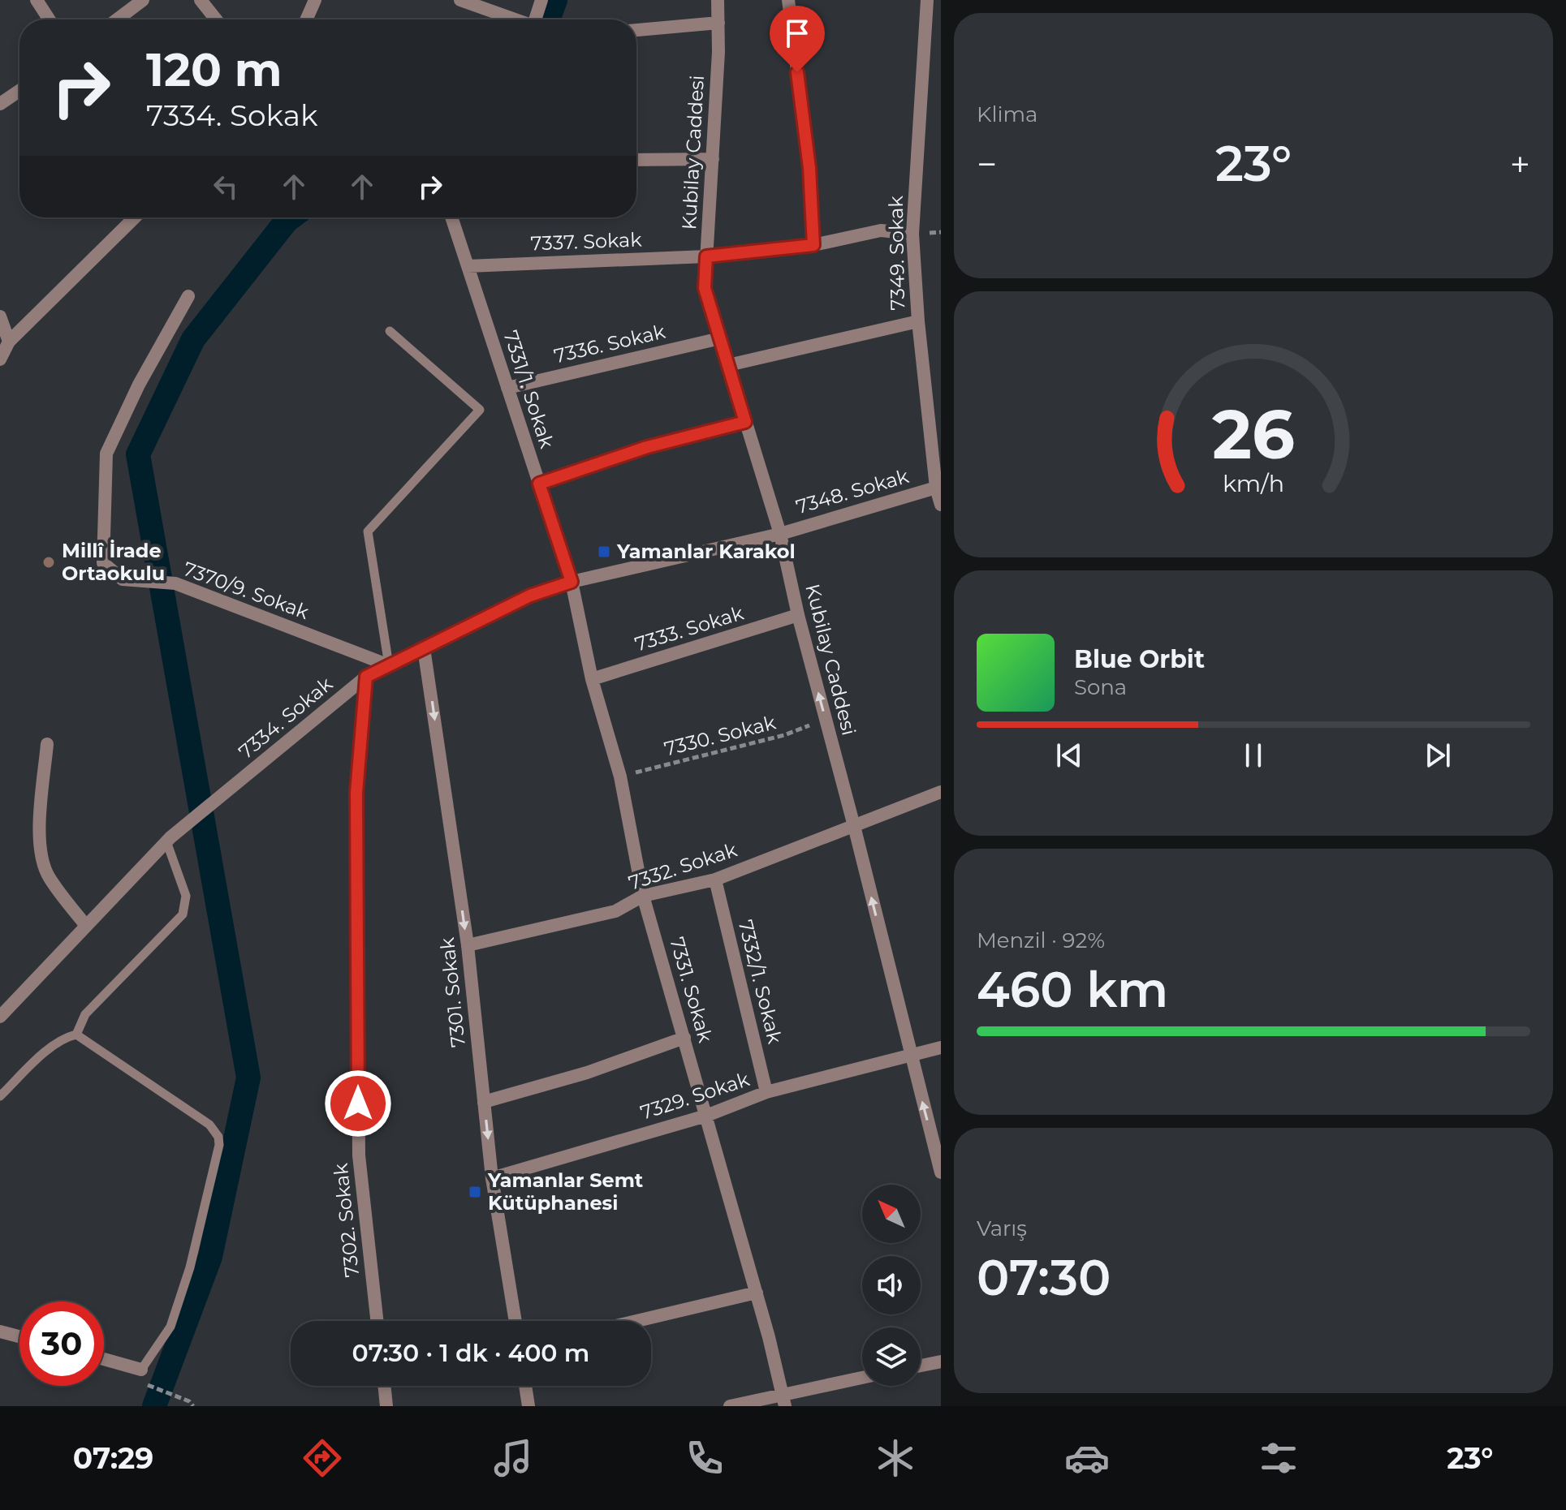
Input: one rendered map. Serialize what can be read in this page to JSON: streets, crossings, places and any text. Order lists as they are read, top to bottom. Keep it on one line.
{"streets":{"street":["Kubilay Caddesi","7337. Sokak","7349. Sokak","7336. Sokak","7331/1. Sokak","7348. Sokak","7370/9. Sokak","7333. Sokak","7334. Sokak","7332. Sokak","7332/1. Sokak","7331. Sokak","7301. Sokak","7329. Sokak","7302. Sokak"],"path":["7330. Sokak"]},"crossings":[["Kubilay Caddesi","7337. Sokak"],["Kubilay Caddesi","7336. Sokak"],["Kubilay Caddesi","7348. Sokak"],["Kubilay Caddesi","7333. Sokak"],["Kubilay Caddesi","7334. Sokak"],["Kubilay Caddesi","7330. Sokak"],["Kubilay Caddesi","7332. Sokak"],["Kubilay Caddesi","7329. Sokak"],["7337. Sokak","7349. Sokak"],["7337. Sokak","7331/1. Sokak"],["7349. Sokak","7348. Sokak"],["7336. Sokak","7331/1. Sokak"],["7331/1. Sokak","7334. Sokak"],["7331/1. Sokak","7331. Sokak"],["7348. Sokak","7334. Sokak"],["7370/9. Sokak","7334. Sokak"],["7333. Sokak","7331. Sokak"],["7334. Sokak","7331. Sokak"],["7334. Sokak","7301. Sokak"],["7334. Sokak","7302. Sokak"],["7330. Sokak","7331. Sokak"],["7332. Sokak","7332/1. Sokak"],["7332. Sokak","7331. Sokak"],["7332. Sokak","7301. Sokak"],["7332/1. Sokak","7329. Sokak"],["7331. Sokak","7329. Sokak"],["7301. Sokak","7329. Sokak"]],"one_way":["Kubilay Caddesi","7301. Sokak"],"places":{"transit":["Yamanlar Karakol","Yamanlar Semt Kütüphanesi"],"other":["Millî İrade Ortaokulu"]},"north":"top left","page":{"tile":["Klima",["Menzil · 92%","460 km"],["Varış","07:30"]],"turn":["120 m","7334. Sokak"],"heat":["−","23°","+"],"song":["Blue Orbit","Sona"],"limit":"30","trip":"07:30 · 1 dk · 400 m","tabs":["07:29","23°"],"gauge":["26","km/h"]}}
